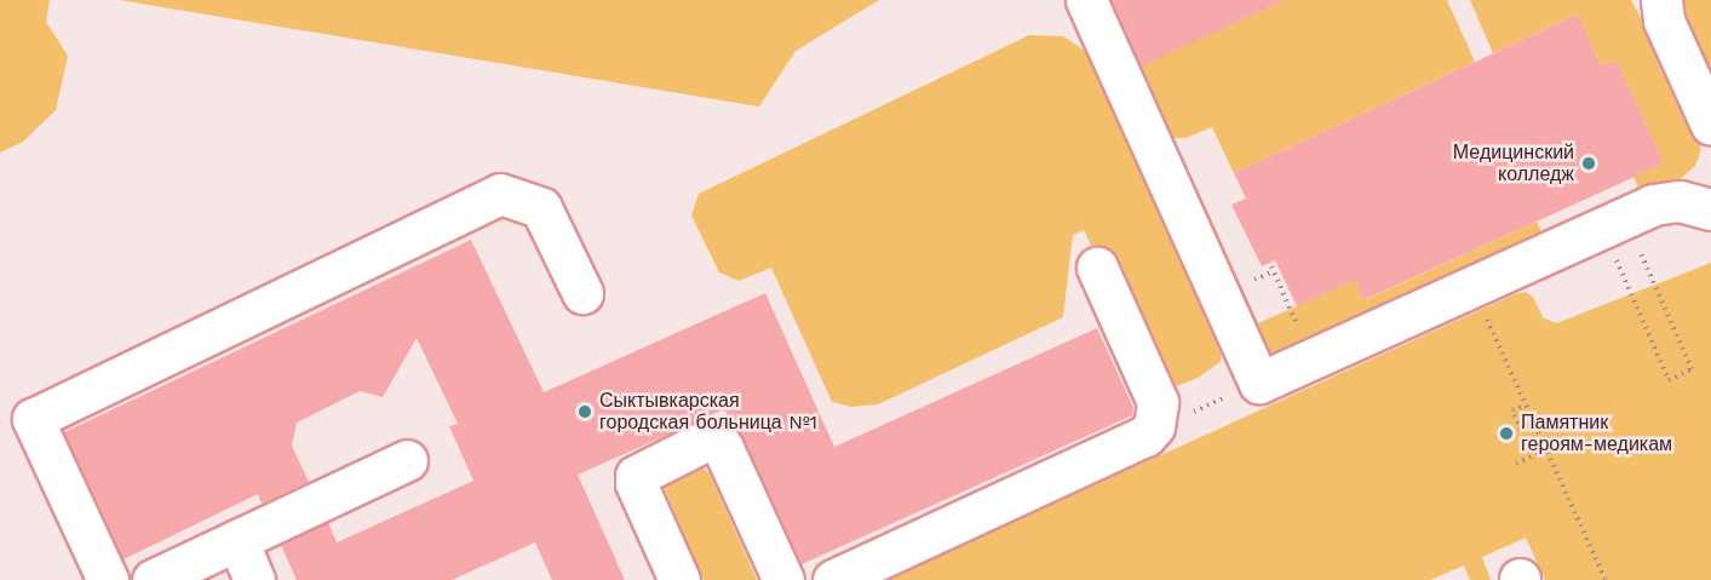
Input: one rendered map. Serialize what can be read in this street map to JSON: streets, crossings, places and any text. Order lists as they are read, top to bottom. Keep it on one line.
{"places":["Медицинский колледж","Сыктывкарская городская больница №1","Памятник героям-медикам"]}
